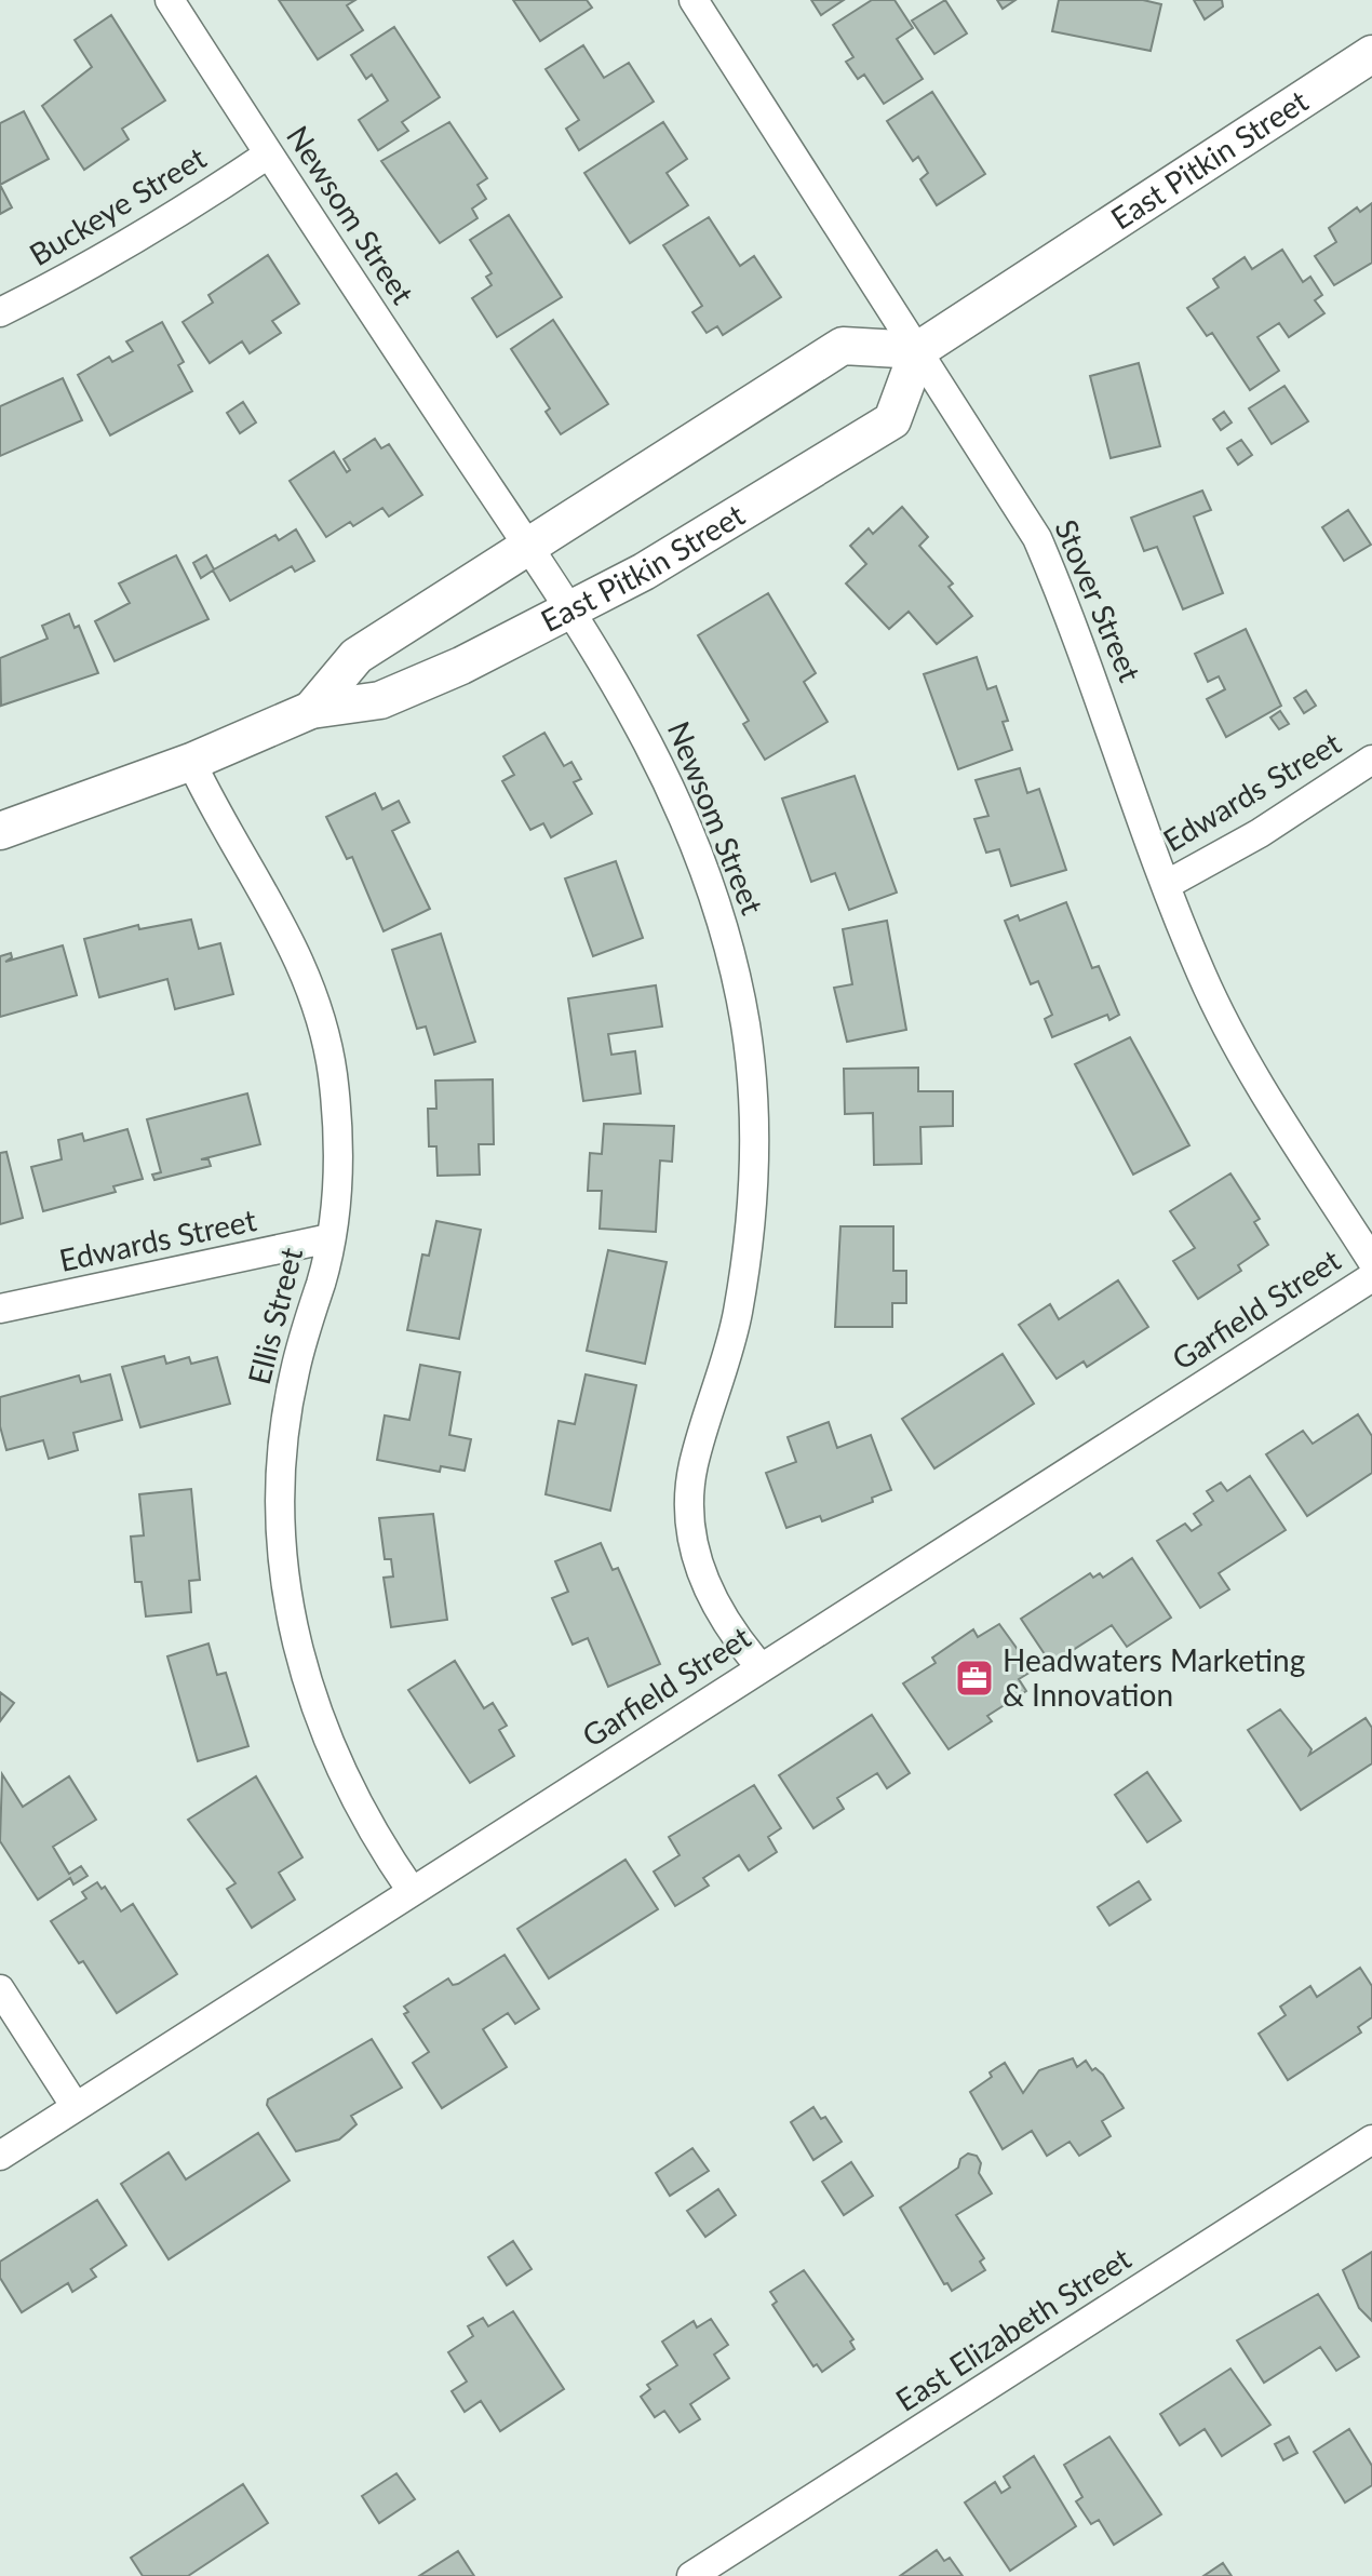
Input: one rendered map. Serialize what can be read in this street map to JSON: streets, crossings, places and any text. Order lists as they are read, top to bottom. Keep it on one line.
{"streets":{"street":["East Pitkin Street","Buckeye Street","Newsom Street","Stover Street","Edwards Street","Garfield Street","Ellis Street","East Elizabeth Street"]},"crossings":[["East Pitkin Street","Newsom Street"],["East Pitkin Street","Stover Street"],["East Pitkin Street","Ellis Street"],["Buckeye Street","Newsom Street"],["Newsom Street","Garfield Street"],["Stover Street","Edwards Street"],["Edwards Street","Ellis Street"],["Garfield Street","Ellis Street"]],"places":{"office":["Headwaters Marketing & Innovation"]}}
